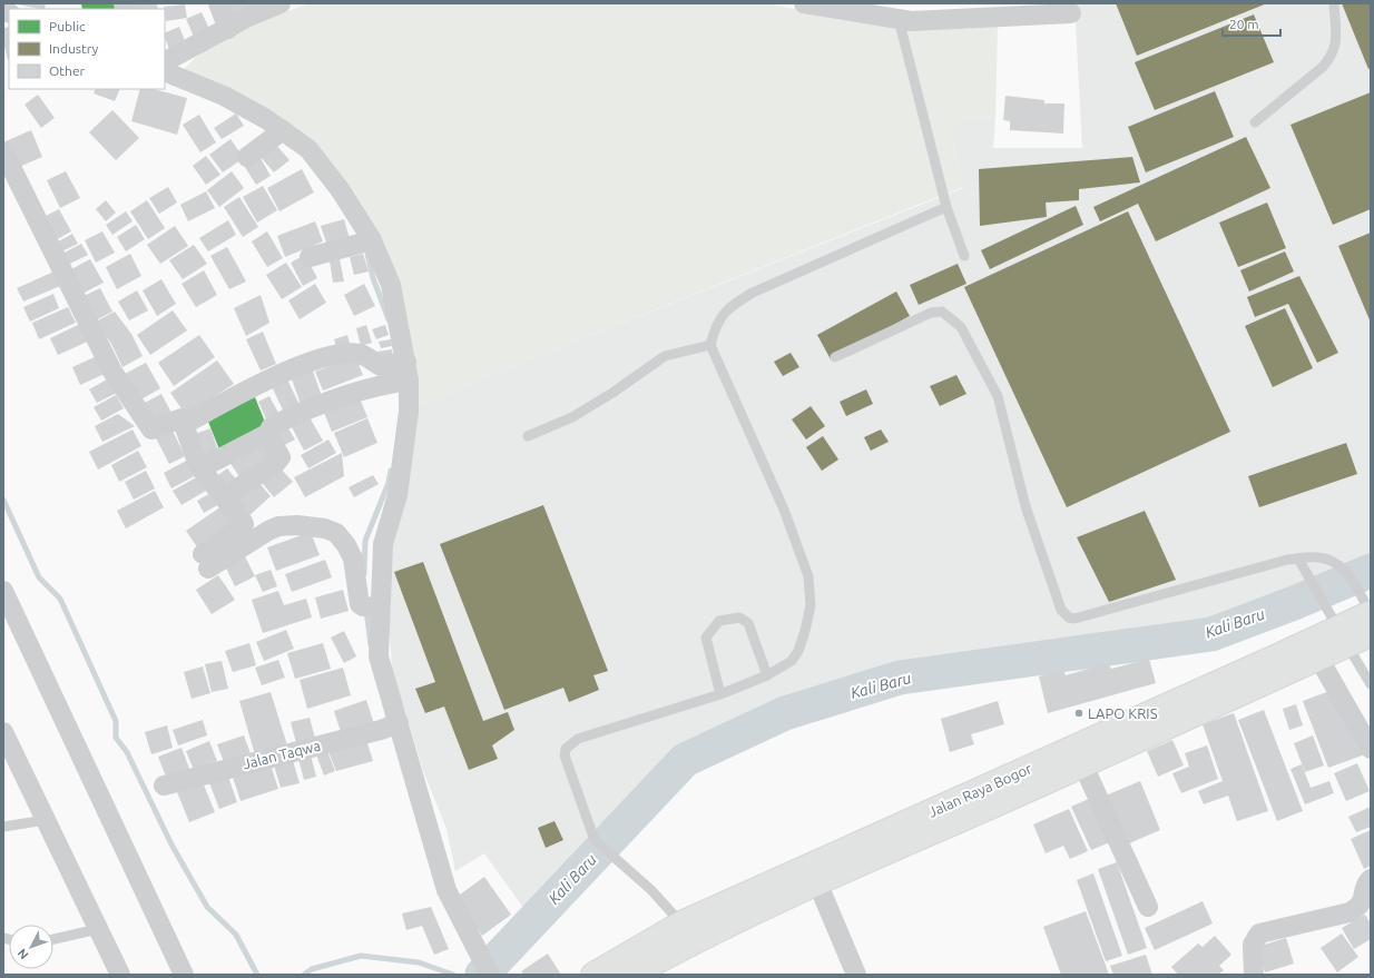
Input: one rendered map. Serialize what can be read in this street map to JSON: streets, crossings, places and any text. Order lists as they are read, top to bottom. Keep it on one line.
{"streets":{"highway":["Jalan Raya Bogor"],"street":["Jalan Taqwa"]},"water":["Kali Baru"],"places":["LAPO KRIS"],"legend":["Public","Industry","Other"],"scale_bar":"20 m","north":"bottom left"}
